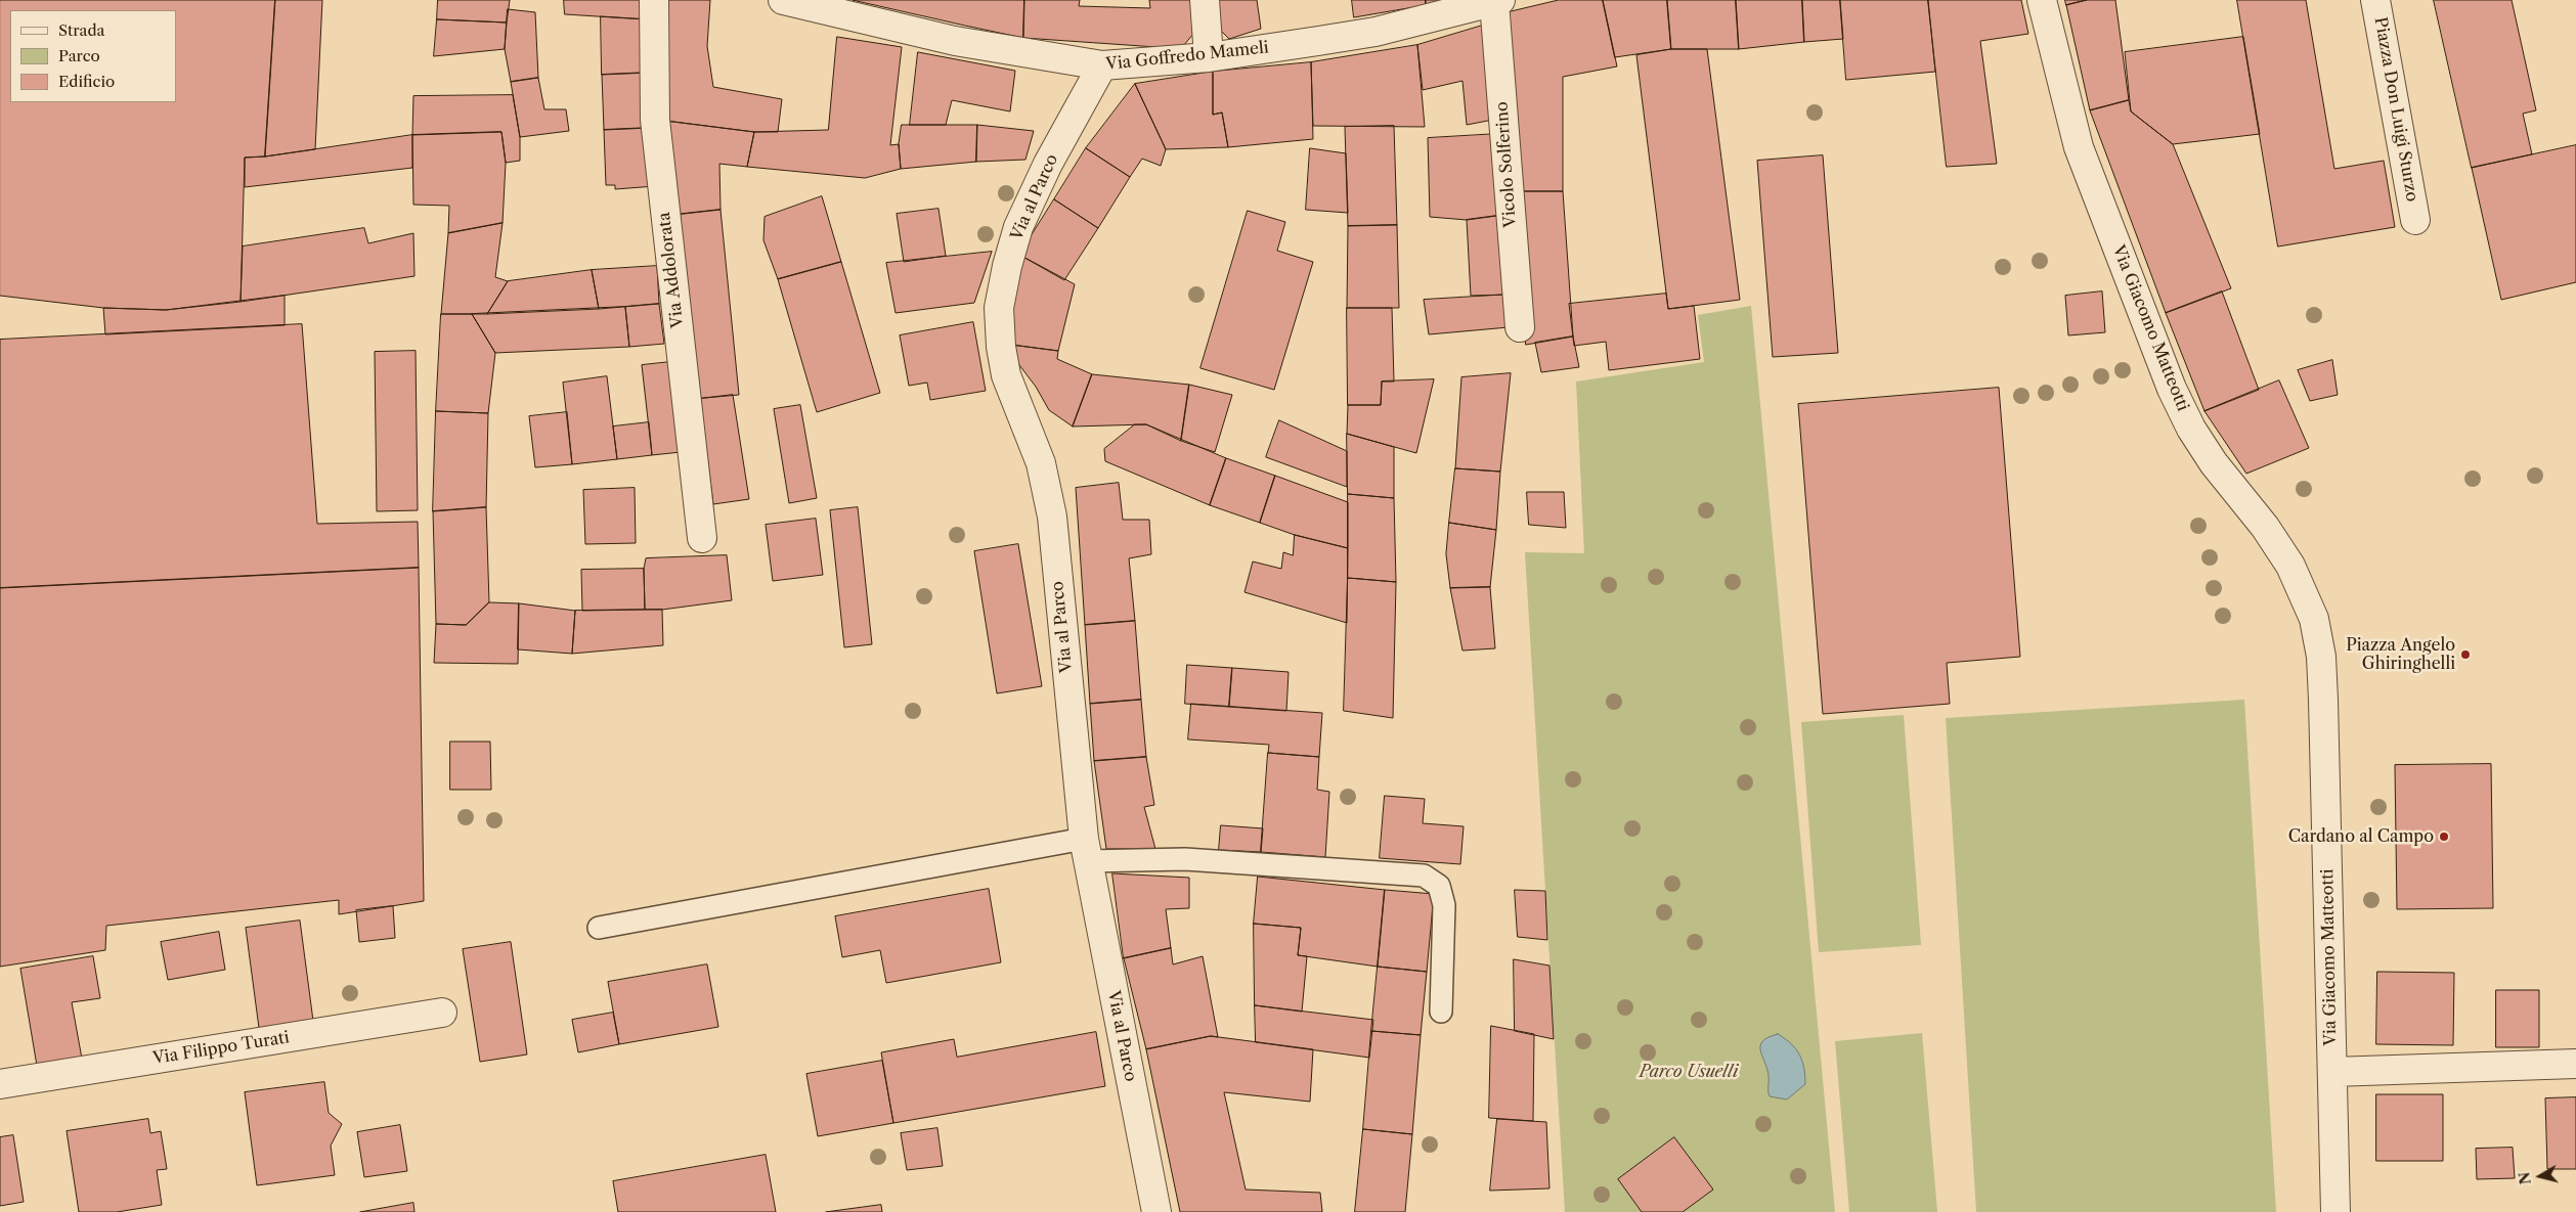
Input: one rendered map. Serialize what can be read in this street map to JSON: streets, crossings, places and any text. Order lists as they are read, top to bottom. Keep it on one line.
{"streets":{"street":["Via Goffredo Mameli","Piazza Don Luigi Sturzo","Vicolo Solferino","Via al Parco","Via Addolorata","Via Giacomo Matteotti","Via Filippo Turati"]},"crossings":[["Via Goffredo Mameli","Vicolo Solferino"],["Via Goffredo Mameli","Via al Parco"]],"parks":["Parco Usuelli"],"places":["Piazza Angelo Ghiringhelli","Cardano al Campo"],"legend":["Strada","Parco","Edificio"],"north":"left"}
